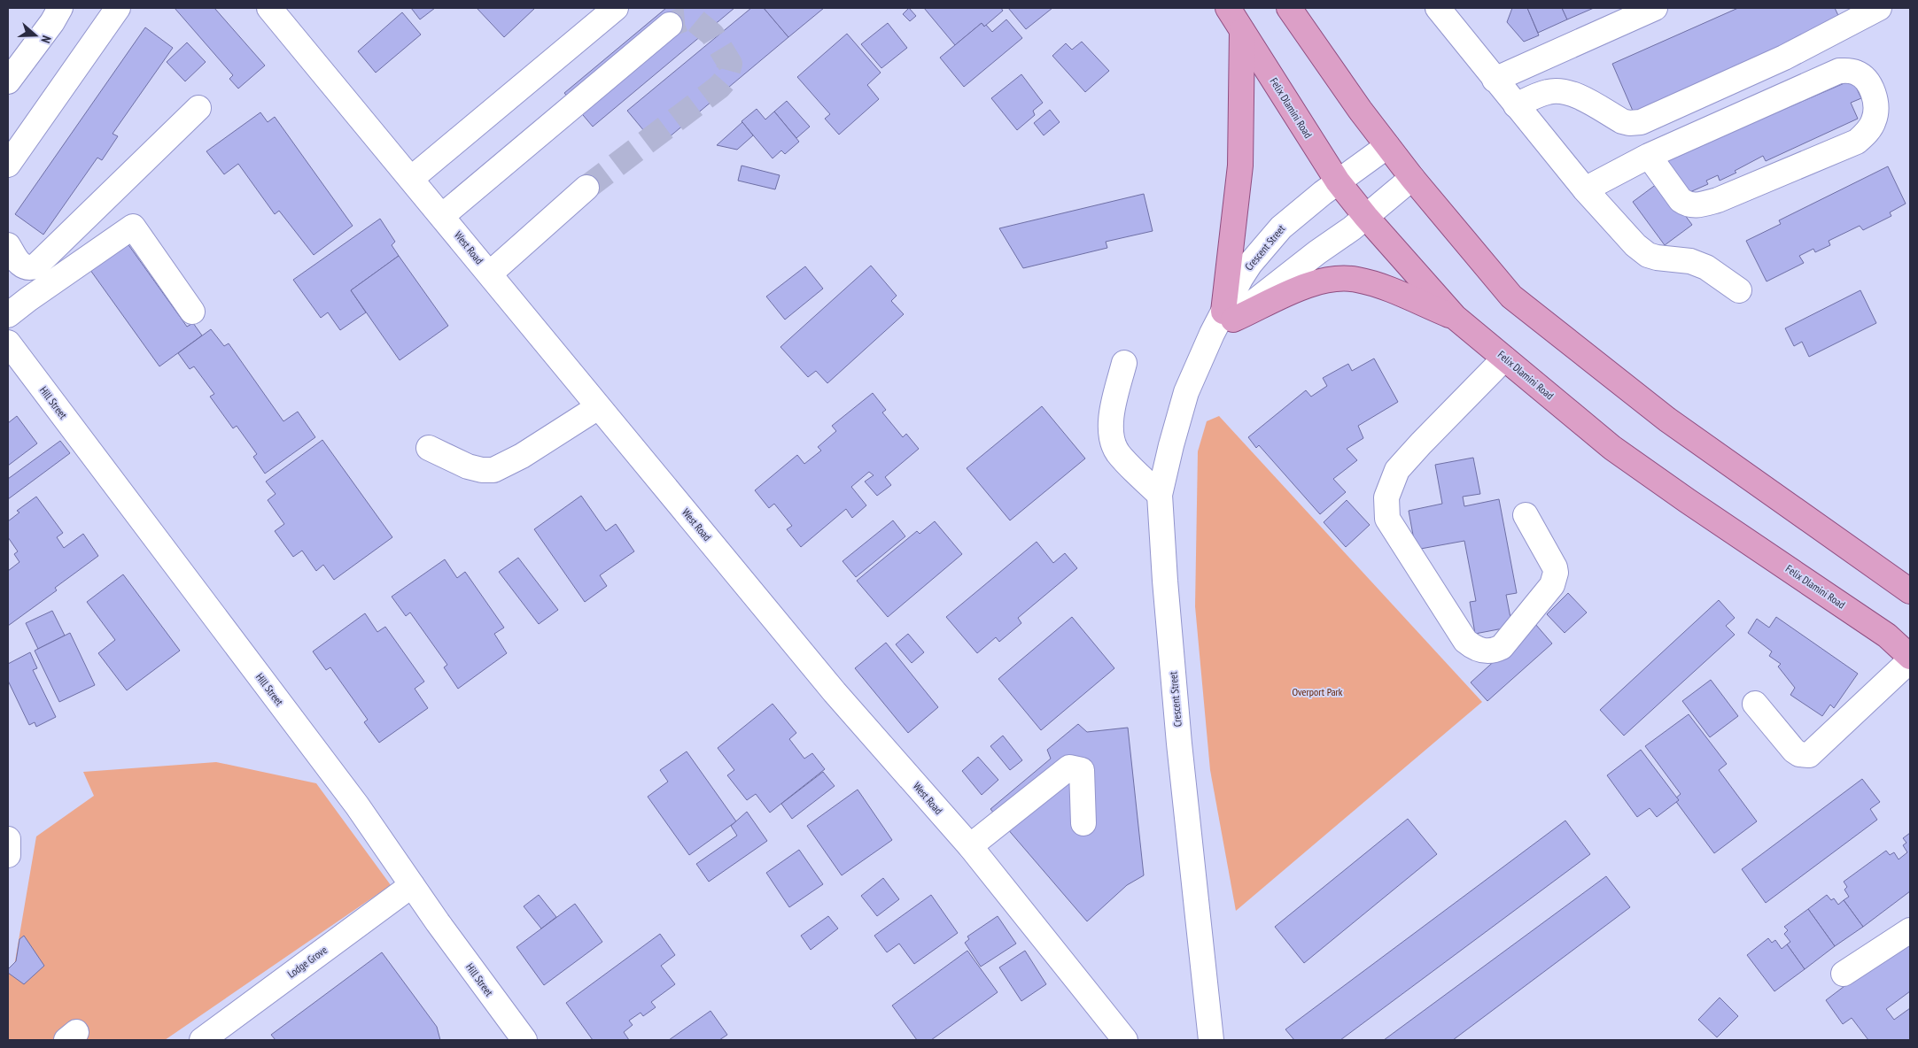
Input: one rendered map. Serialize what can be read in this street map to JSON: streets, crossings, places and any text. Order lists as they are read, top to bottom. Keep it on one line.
{"streets":{"main road":["Felix Dlamini Road"],"street":["West Road","Crescent Street","Hill Street","Lodge Grove"]},"crossings":[["Felix Dlamini Road","Crescent Street"],["Hill Street","Lodge Grove"]],"parks":["Overport Park"],"north":"right"}
